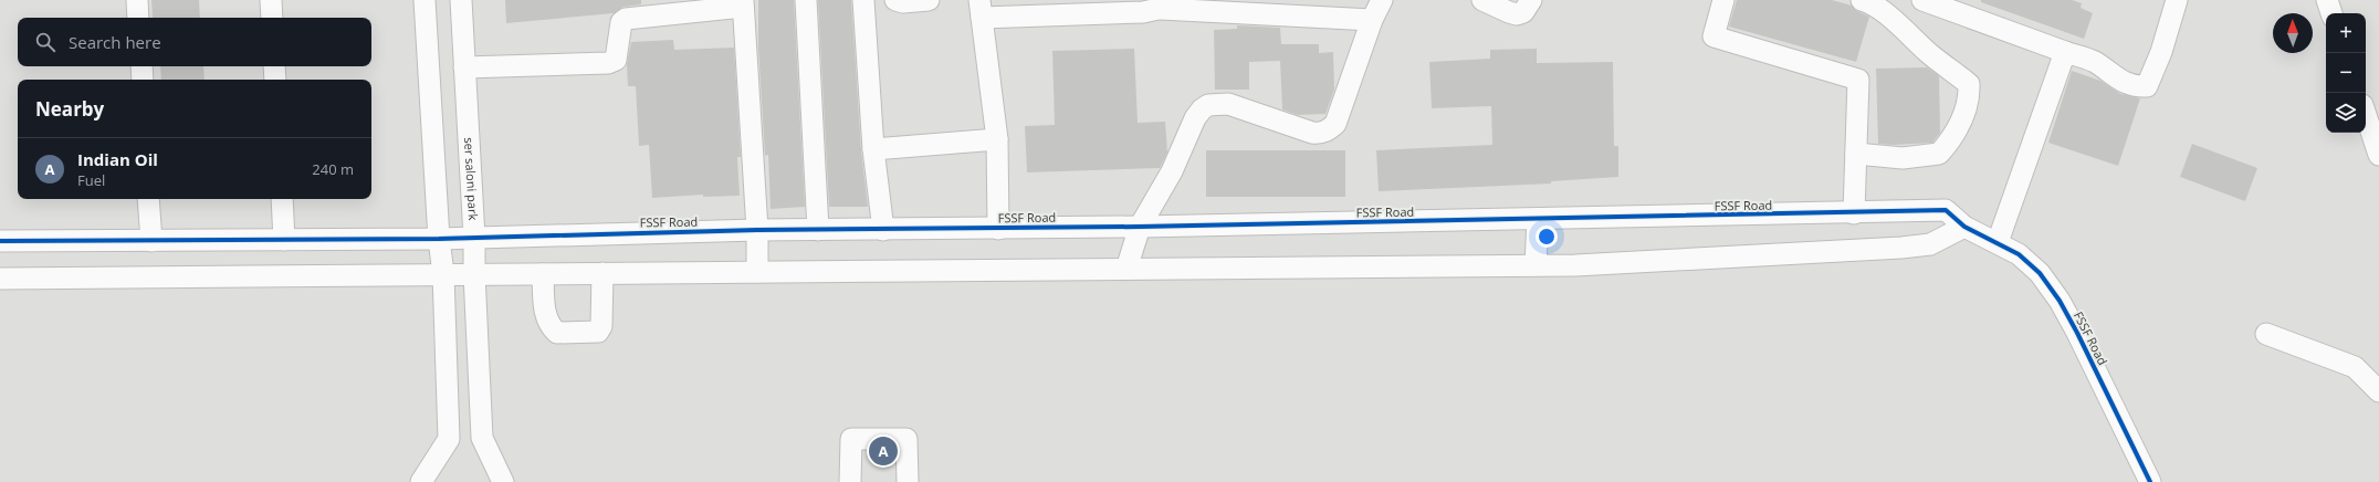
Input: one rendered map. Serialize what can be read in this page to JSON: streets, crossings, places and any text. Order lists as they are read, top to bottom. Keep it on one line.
{"streets":{"street":["ser saloni park","FSSF Road"]},"crossings":[["ser saloni park","FSSF Road"]],"north":"top","page":{"map_buttons":["+","−"],"search":"Search here","heading":"Nearby","list":[{"mark":"A","name":"Indian Oil","note":"Fuel","value":"240 m"}],"pins":"A"}}
